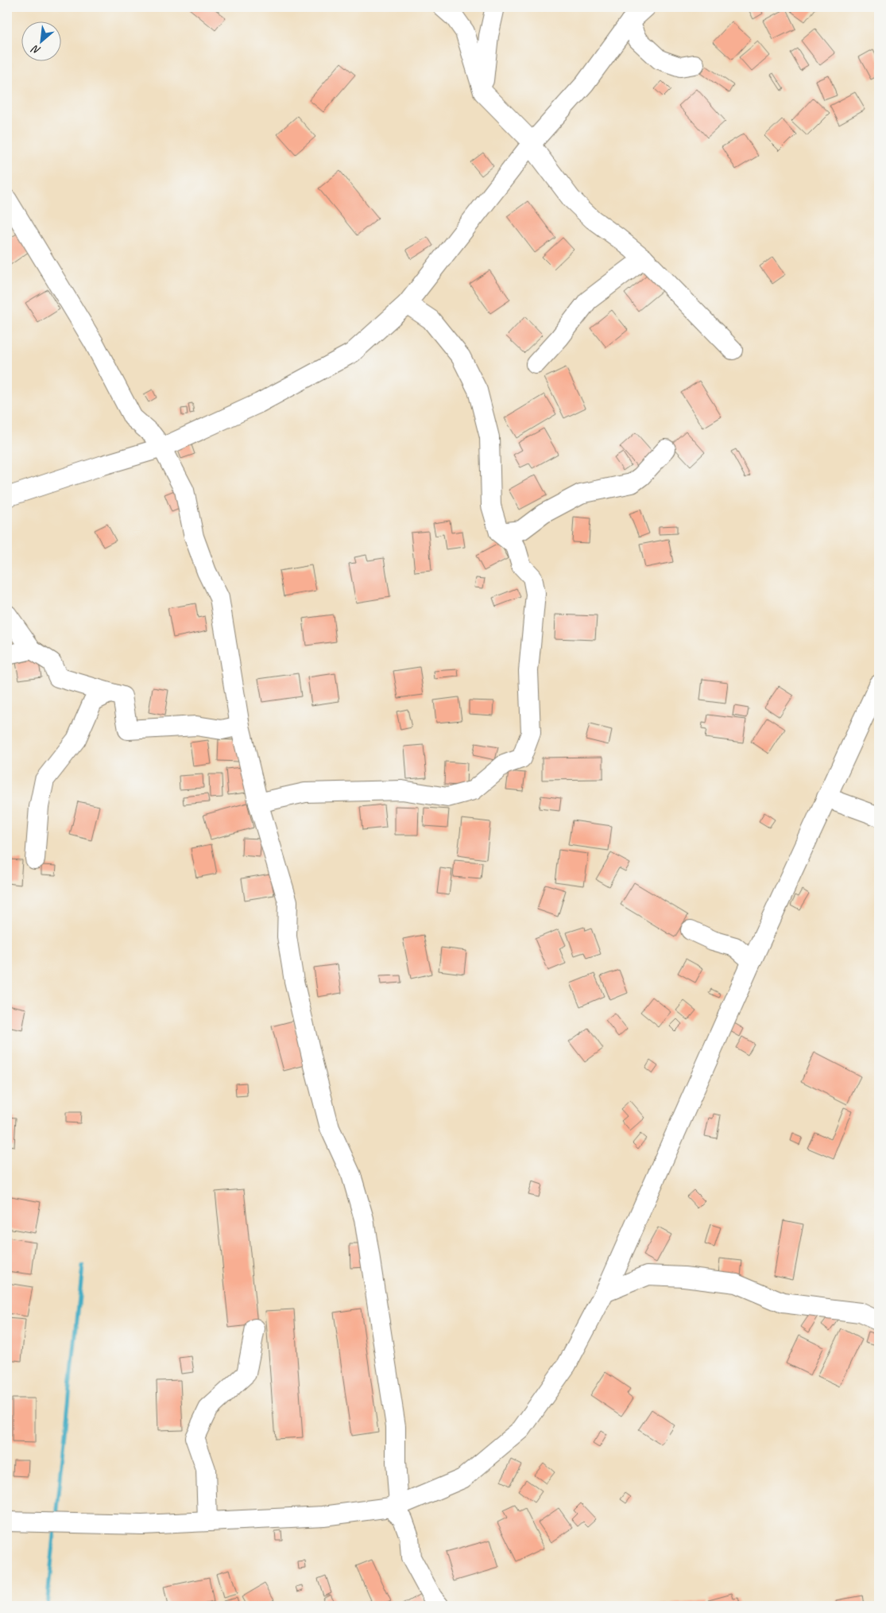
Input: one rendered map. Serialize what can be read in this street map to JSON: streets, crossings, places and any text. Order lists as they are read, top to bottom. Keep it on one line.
{"north":"bottom left"}
